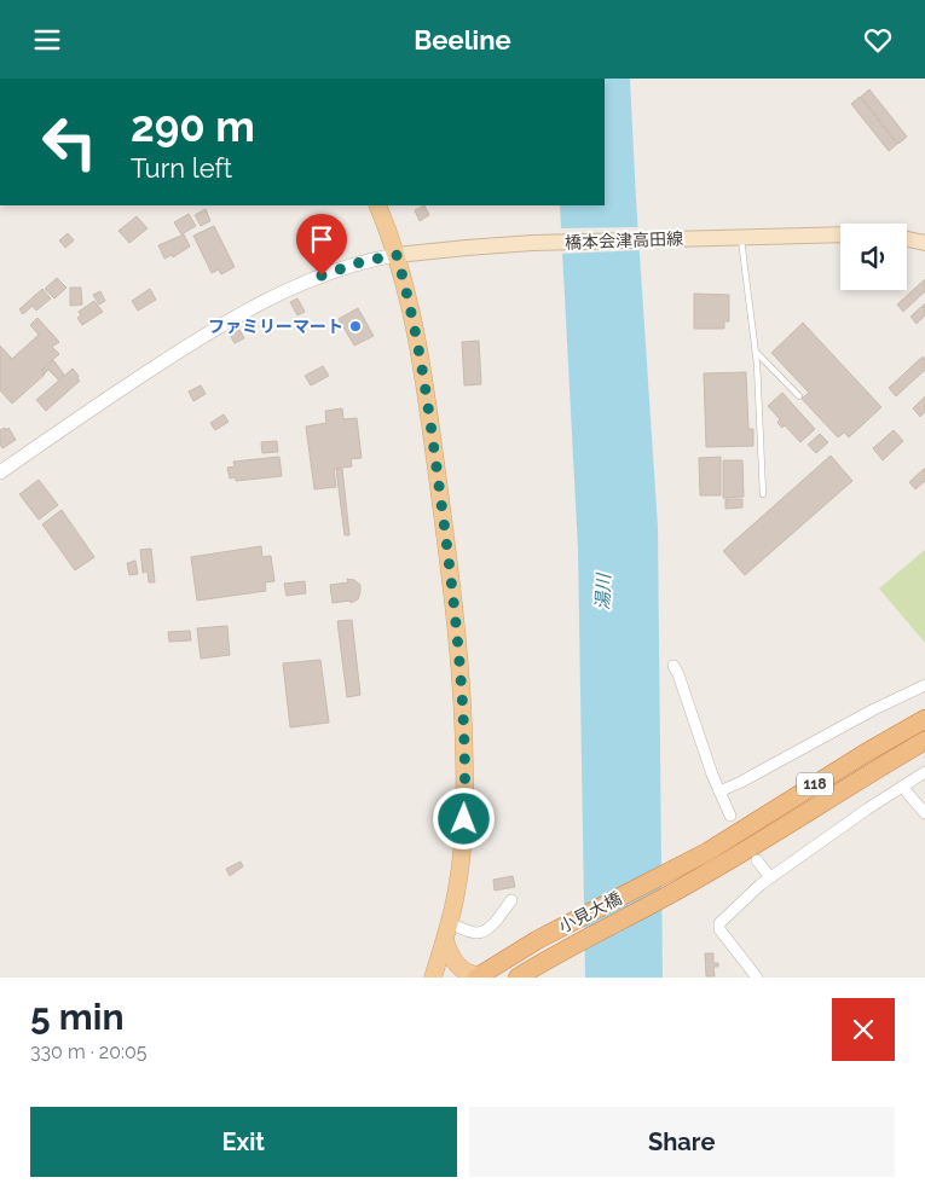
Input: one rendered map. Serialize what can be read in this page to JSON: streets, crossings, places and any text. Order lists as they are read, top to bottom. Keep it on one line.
{"streets":{"highway":["118","小見大橋"],"main road":["橋本会津高田線"]},"water":["湯川"],"places":["ファミリーマート"],"page":{"header":"Beeline","turn":["290 m","Turn left"],"heading":["5 min","330 m · 20:05"],"buttons":["Exit","Share"]}}
